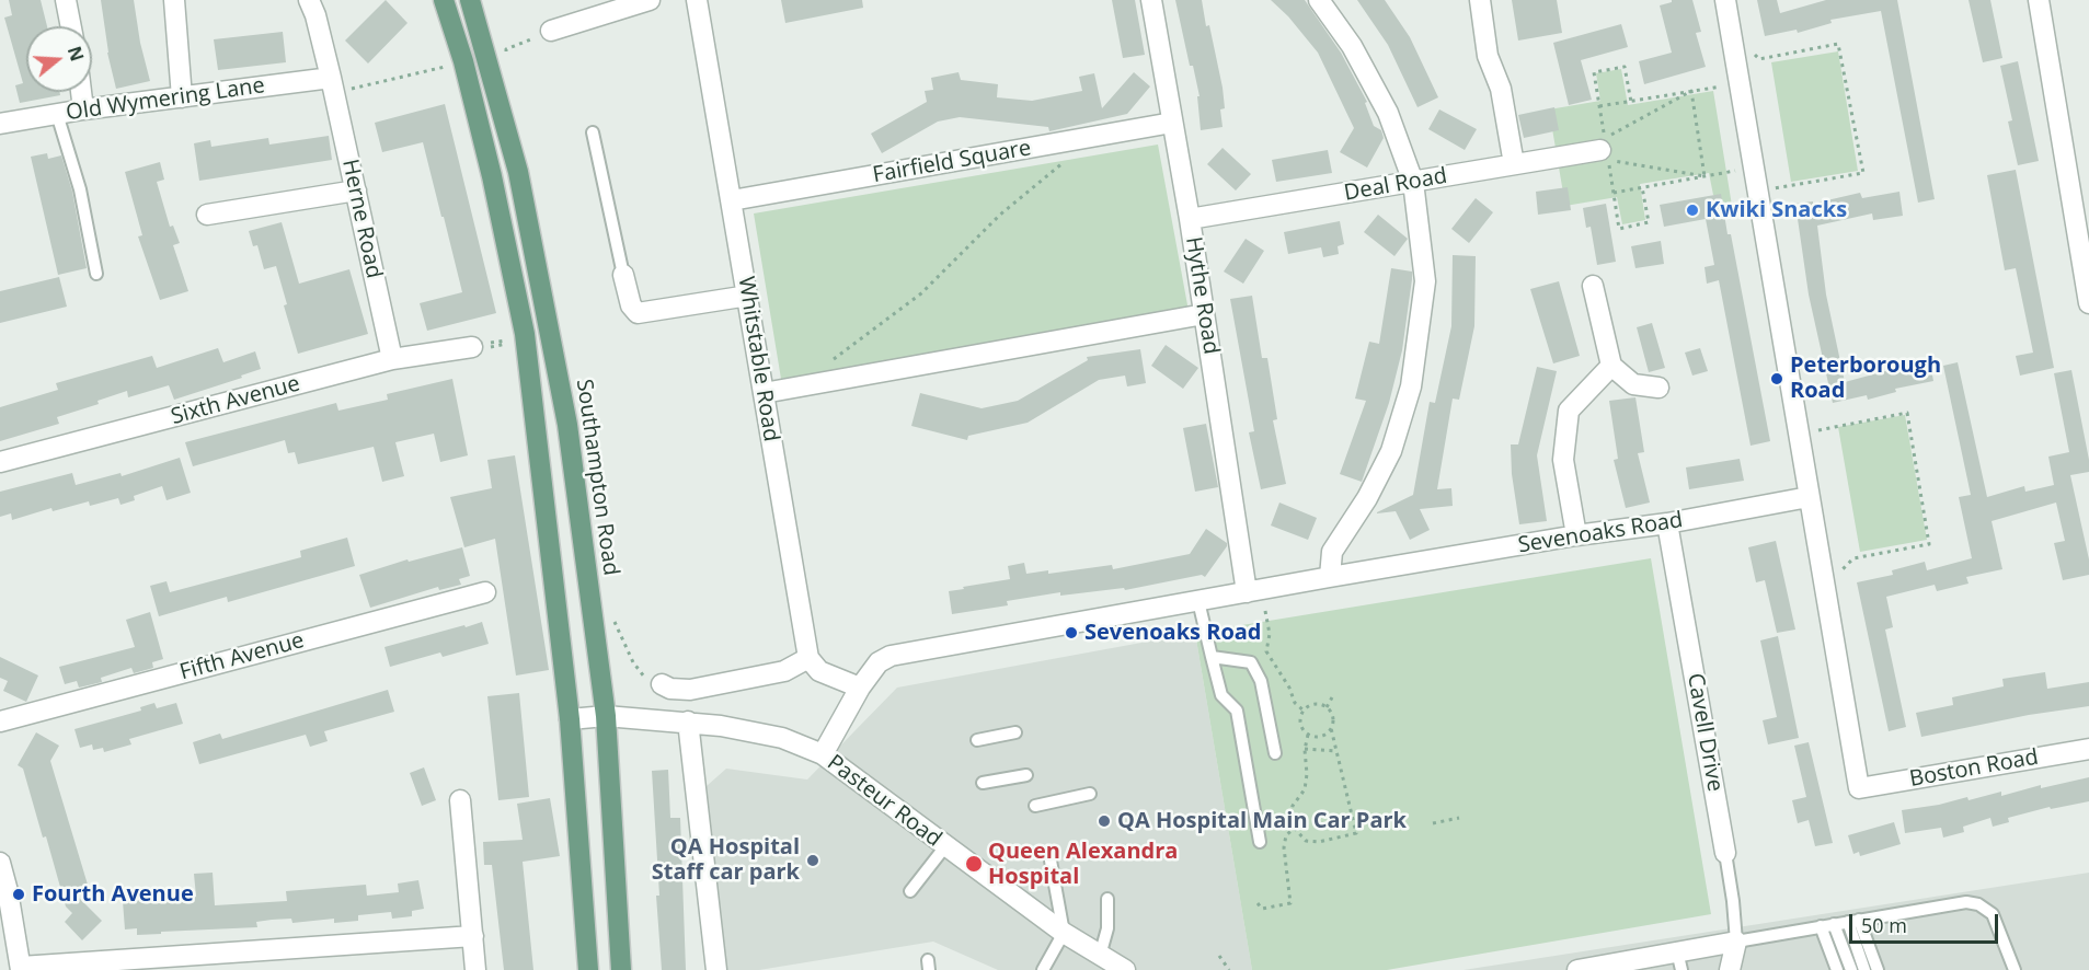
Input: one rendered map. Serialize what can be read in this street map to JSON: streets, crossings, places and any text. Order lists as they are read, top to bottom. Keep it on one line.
{"streets":{"main road":["Southampton Road"],"street":["Old Wymering Lane","Fairfield Square","Deal Road","Herne Road","Hythe Road","Whitstable Road","Sixth Avenue","Sevenoaks Road","Fifth Avenue","Cavell Drive","Boston Road","Pasteur Road"]},"crossings":[["Old Wymering Lane","Herne Road"],["Fairfield Square","Hythe Road"],["Fairfield Square","Whitstable Road"],["Deal Road","Hythe Road"],["Herne Road","Sixth Avenue"],["Hythe Road","Sevenoaks Road"],["Southampton Road","Pasteur Road"],["Sevenoaks Road","Cavell Drive"],["Sevenoaks Road","Boston Road"],["Sevenoaks Road","Pasteur Road"]],"places":["Kwiki Snacks","Peterborough Road","Sevenoaks Road","QA Hospital Main Car Park","QA Hospital Staff car park","Queen Alexandra Hospital","Fourth Avenue"],"scale_bar":"50 m","north":"right"}
